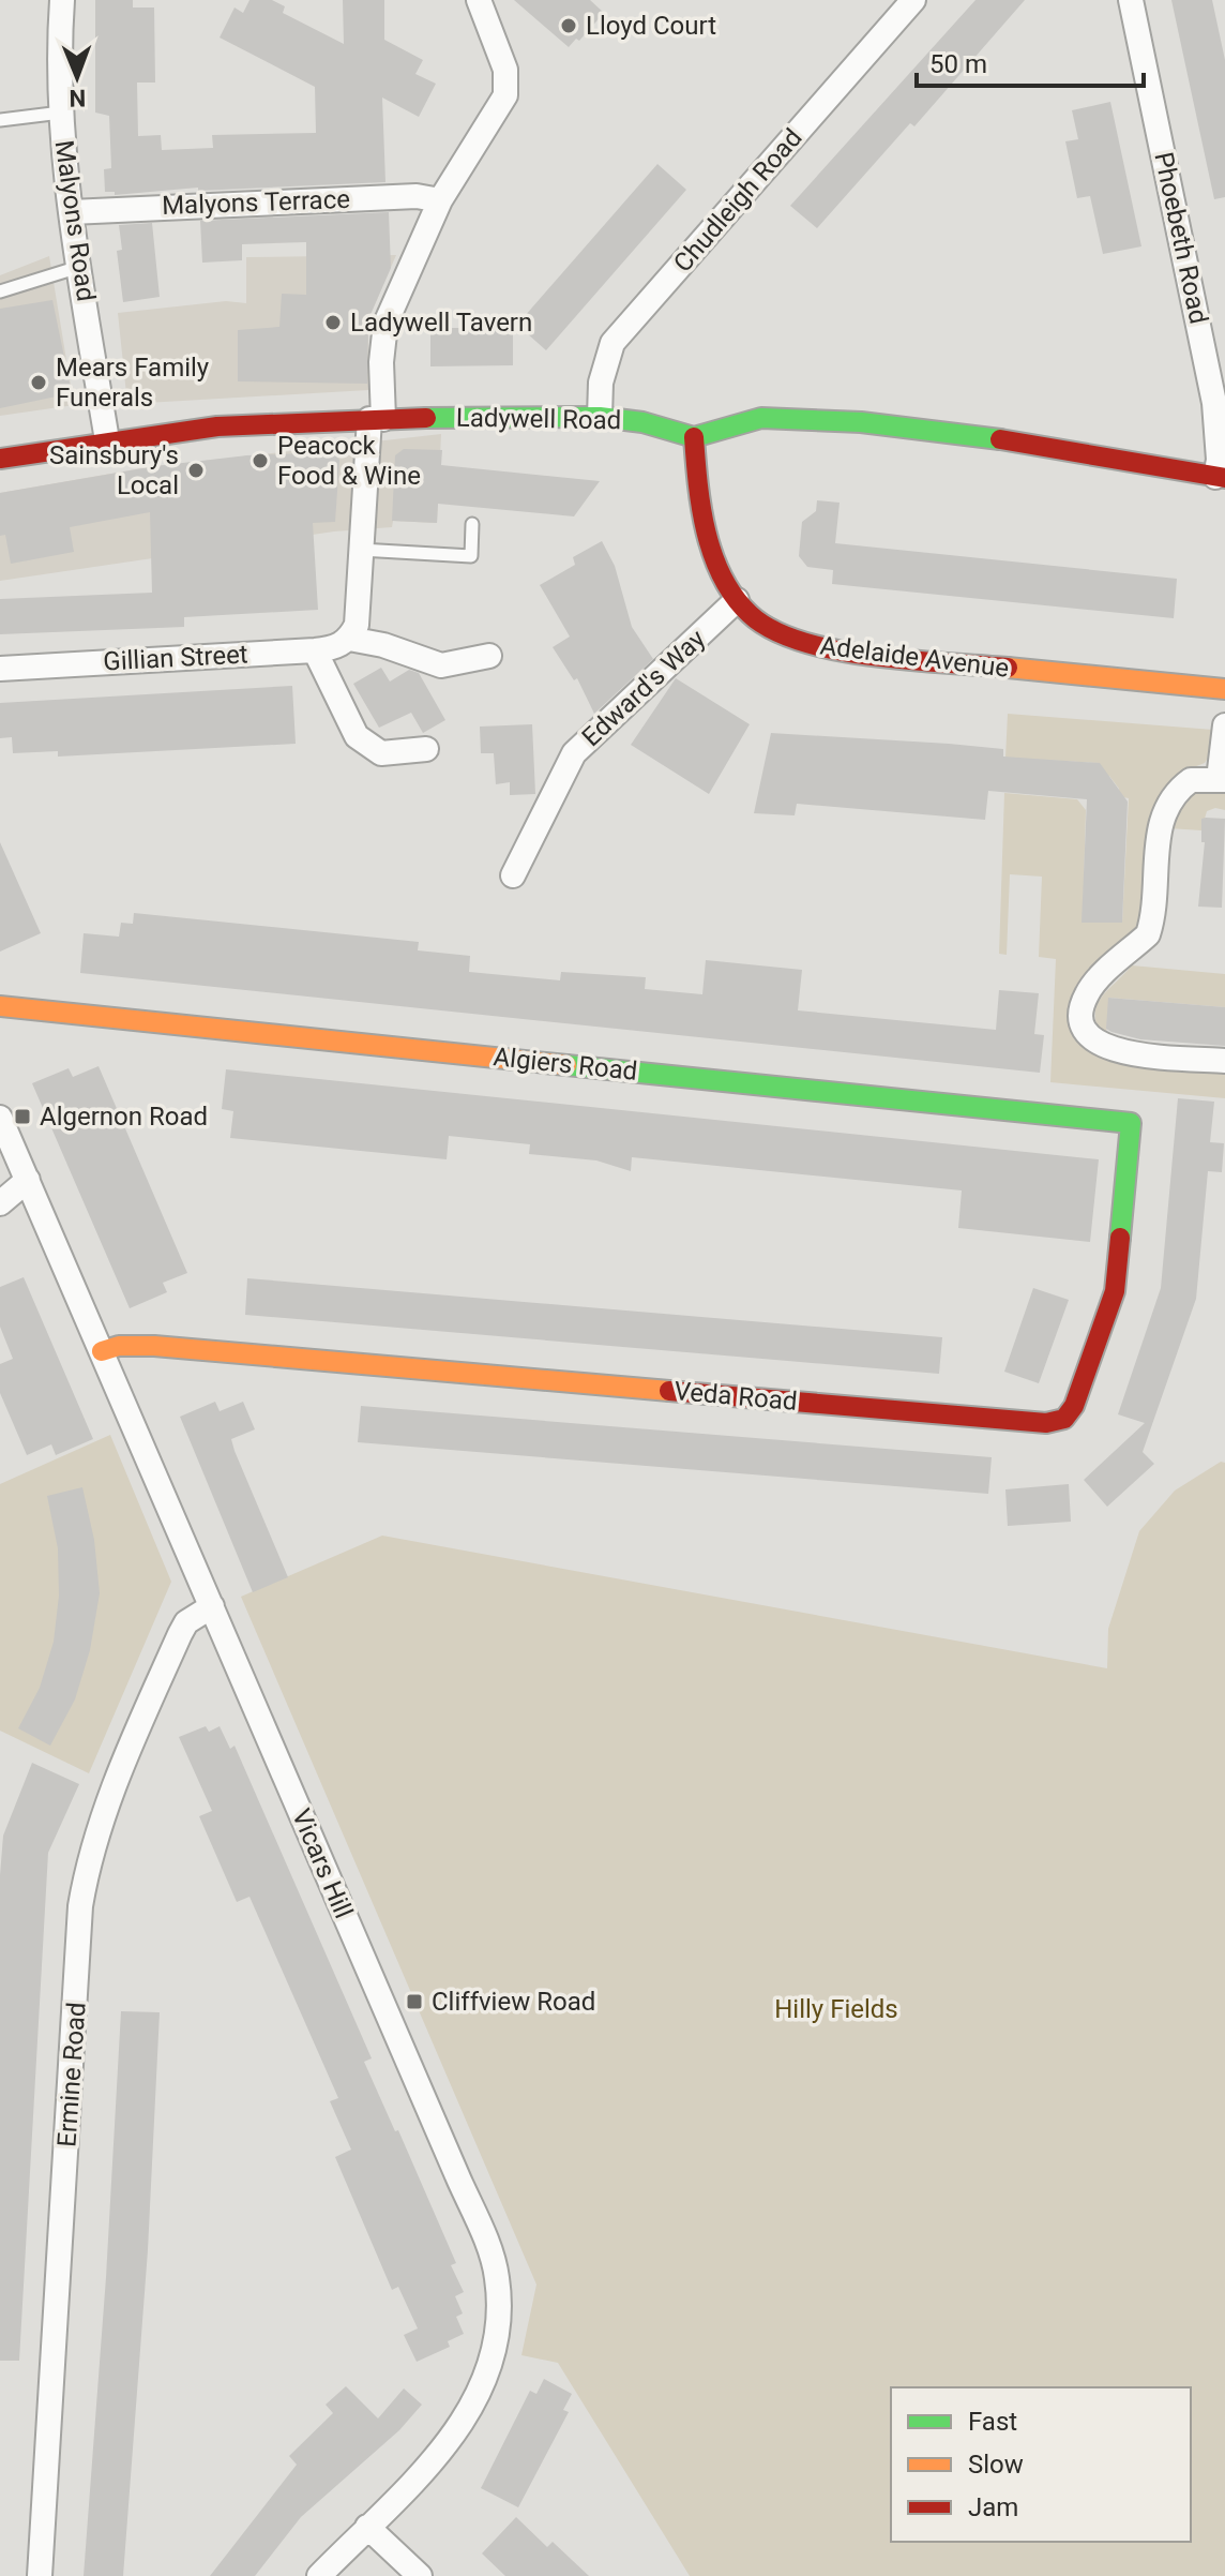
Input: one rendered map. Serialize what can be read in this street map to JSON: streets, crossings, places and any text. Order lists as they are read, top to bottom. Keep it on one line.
{"streets":{"street":["Chudleigh Road","Malyons Terrace","Malyons Road","Phoebeth Road","Ladywell Road","Adelaide Avenue","Gillian Street","Edward's Way","Algiers Road","Veda Road","Vicars Hill","Ermine Road"]},"crossings":[["Chudleigh Road","Ladywell Road"],["Malyons Terrace","Malyons Road"],["Malyons Road","Ladywell Road"],["Ladywell Road","Adelaide Avenue"],["Adelaide Avenue","Edward's Way"],["Algiers Road","Veda Road"],["Veda Road","Vicars Hill"],["Vicars Hill","Ermine Road"]],"parks":["Hilly Fields"],"places":{"other":["Lloyd Court","Ladywell Tavern","Mears Family Funerals","Peacock Food & Wine","Sainsbury's Local"],"transit":["Algernon Road","Cliffview Road"]},"legend":["Fast","Slow","Jam"],"scale_bar":"50 m","north":"bottom"}
